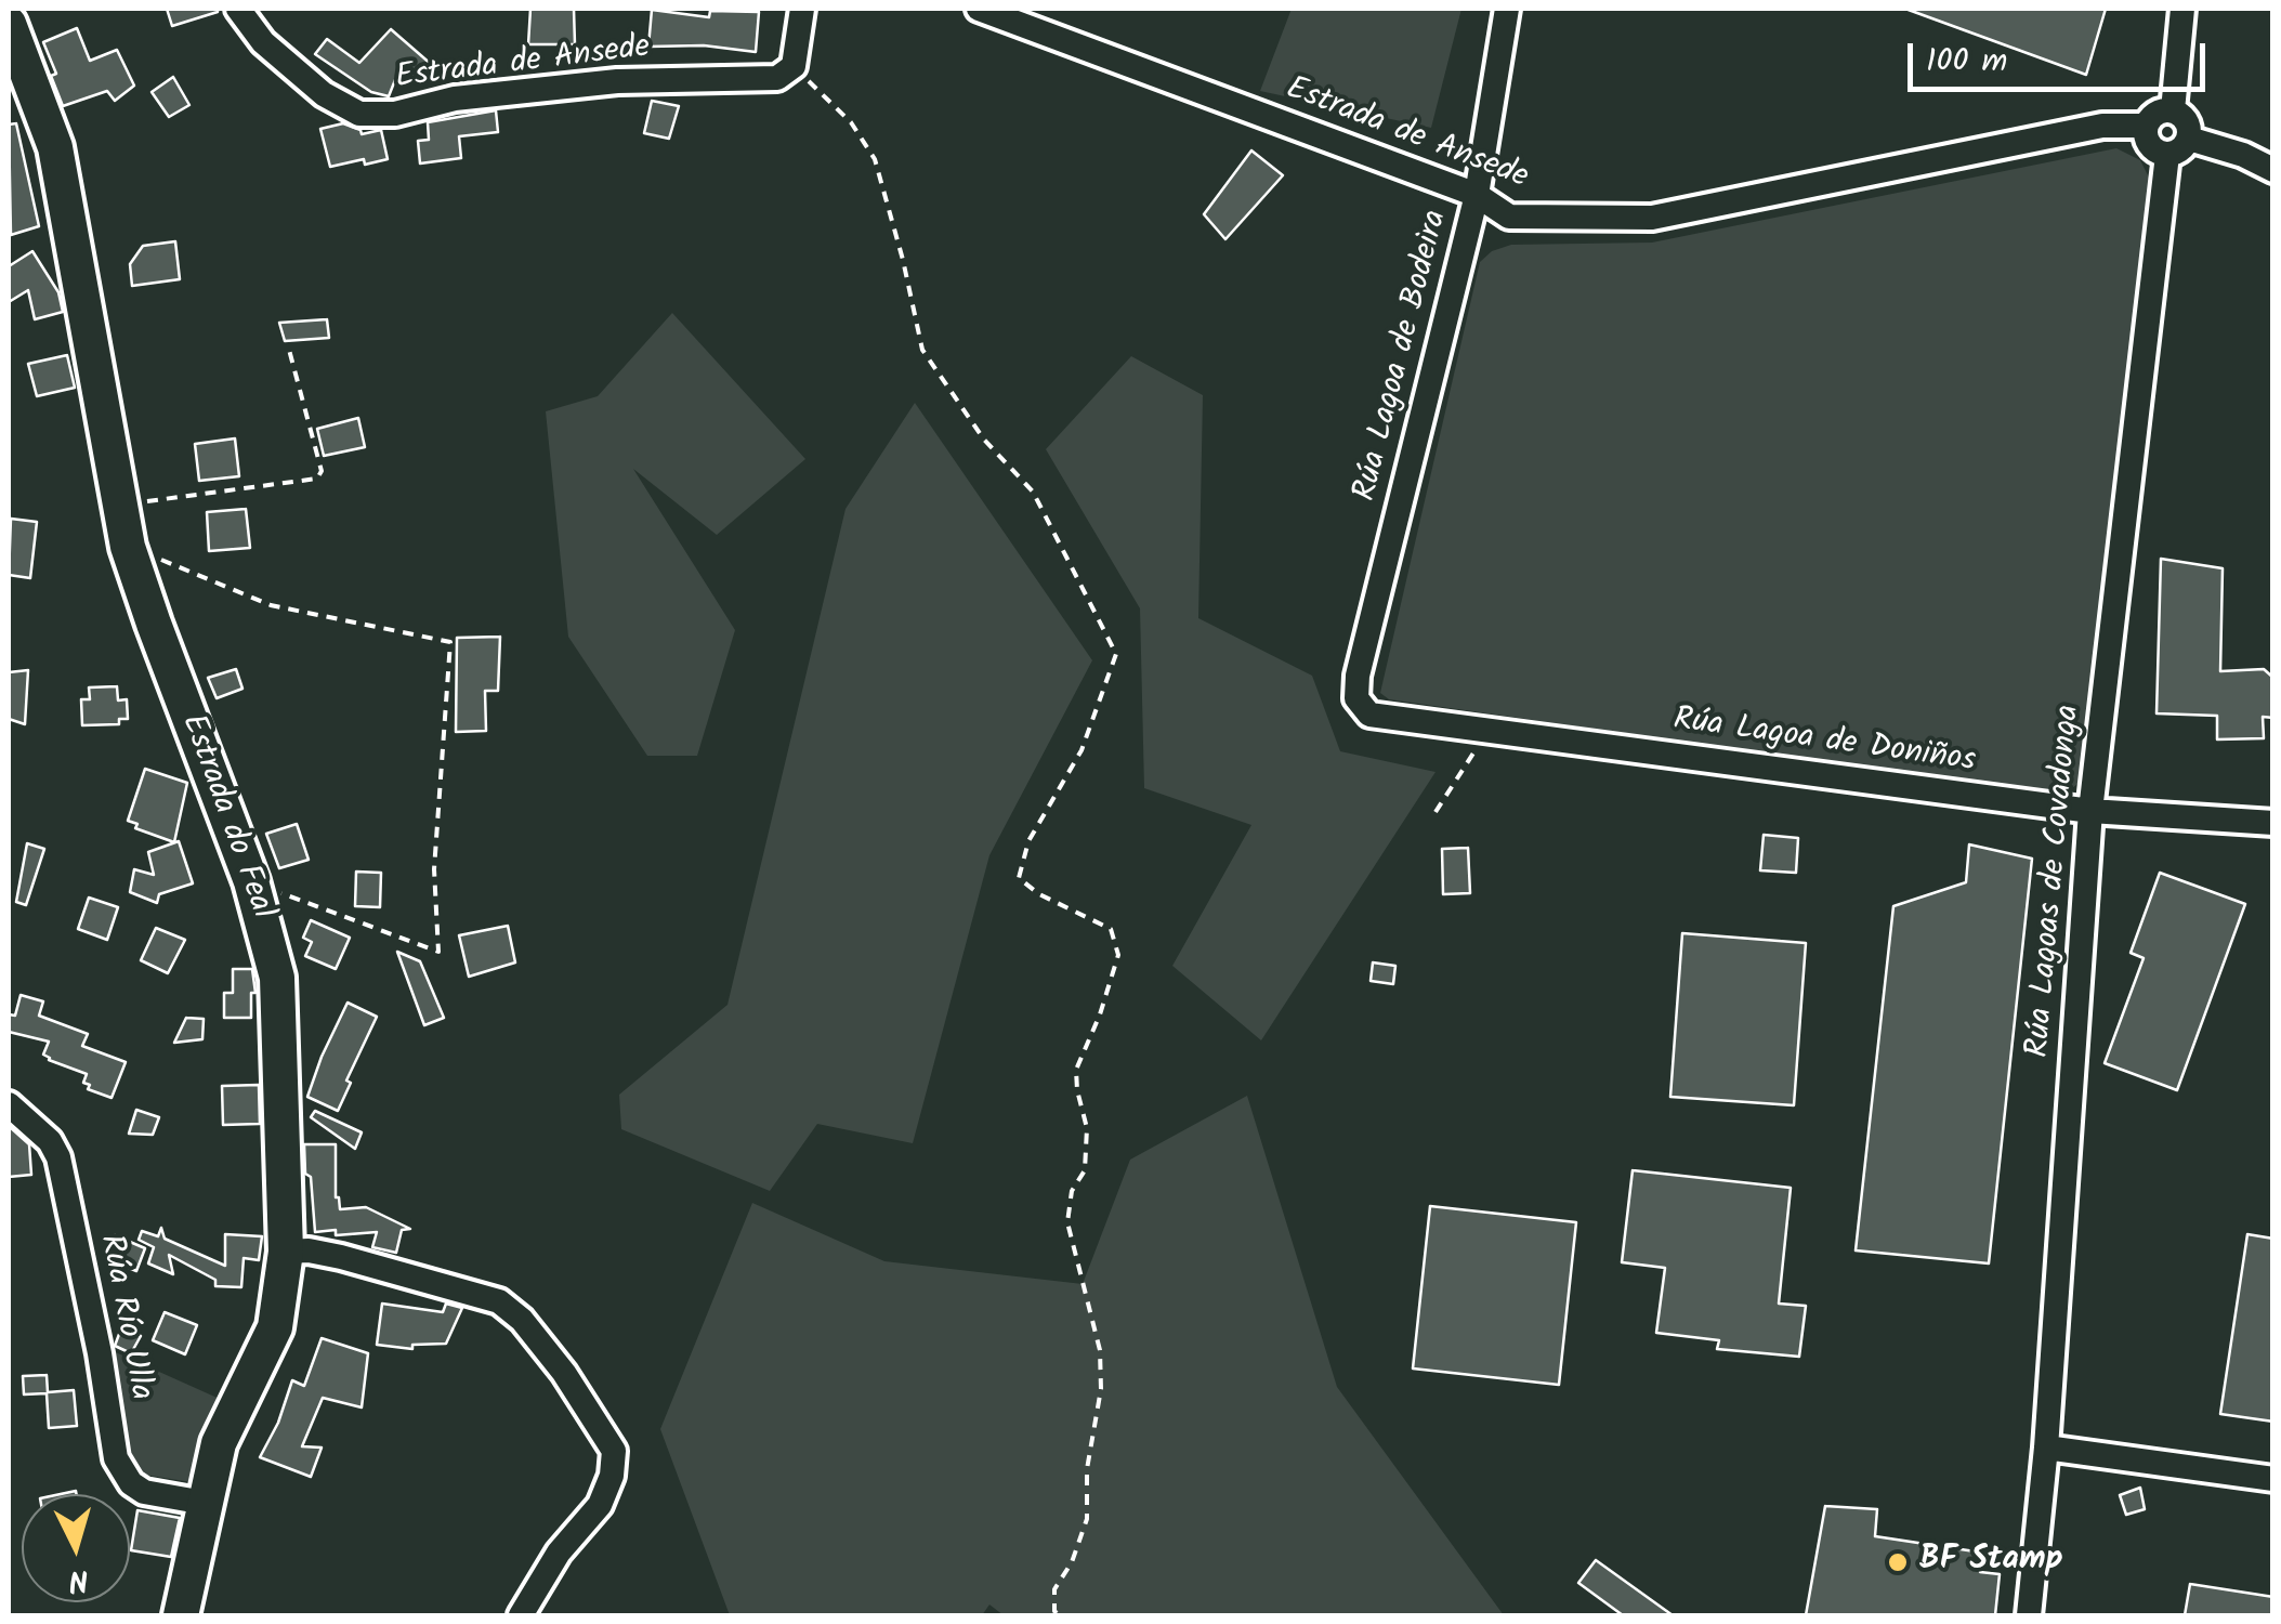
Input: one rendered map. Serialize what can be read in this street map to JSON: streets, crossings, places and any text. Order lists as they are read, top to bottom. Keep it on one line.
{"streets":{"main road":["Estrada do Feal"],"street":["Estrada de Ansede","Rúa Lagoa de Bodeira","Rúa Lagoa de Doniños","Rúa Lagoas de Covadonga","Rúa Río Ulla"]},"crossings":[["Estrada de Ansede","Rúa Lagoa de Bodeira"],["Estrada de Ansede","Rúa Lagoas de Covadonga"],["Rúa Lagoa de Bodeira","Rúa Lagoa de Doniños"],["Rúa Lagoa de Doniños","Rúa Lagoas de Covadonga"],["Estrada do Feal","Rúa Río Ulla"]],"places":["BF Stamp"],"scale_bar":"100 m","north":"bottom"}
